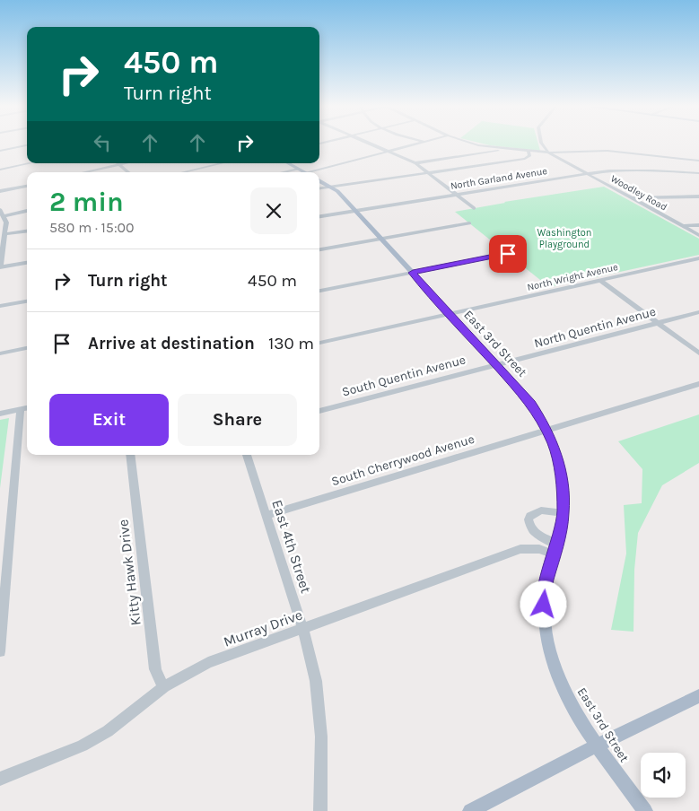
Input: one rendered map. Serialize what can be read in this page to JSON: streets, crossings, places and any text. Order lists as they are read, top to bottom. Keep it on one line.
{"streets":{"main road":["East 3rd Street"],"street":["North Garland Avenue","Woodley Road","North Wright Avenue","North Quentin Avenue","South Quentin Avenue","South Cherrywood Avenue","East 4th Street","Kitty Hawk Drive","Murray Drive"]},"crossings":[["North Garland Avenue","Woodley Road"],["North Garland Avenue","East 3rd Street"],["North Wright Avenue","East 3rd Street"],["North Quentin Avenue","East 3rd Street"],["North Quentin Avenue","South Quentin Avenue"],["East 3rd Street","South Quentin Avenue"],["East 3rd Street","South Cherrywood Avenue"],["East 3rd Street","Murray Drive"],["South Cherrywood Avenue","East 4th Street"],["East 4th Street","Murray Drive"],["Kitty Hawk Drive","Murray Drive"]],"parks":["Washington Playground"],"page":{"turn":["450 m","Turn right"],"heading":["2 min","580 m · 15:00"],"list":[{"name":"Turn right","value":"450 m"},{"name":"Arrive at destination","value":"130 m"}],"buttons":["Exit","Share"]}}
